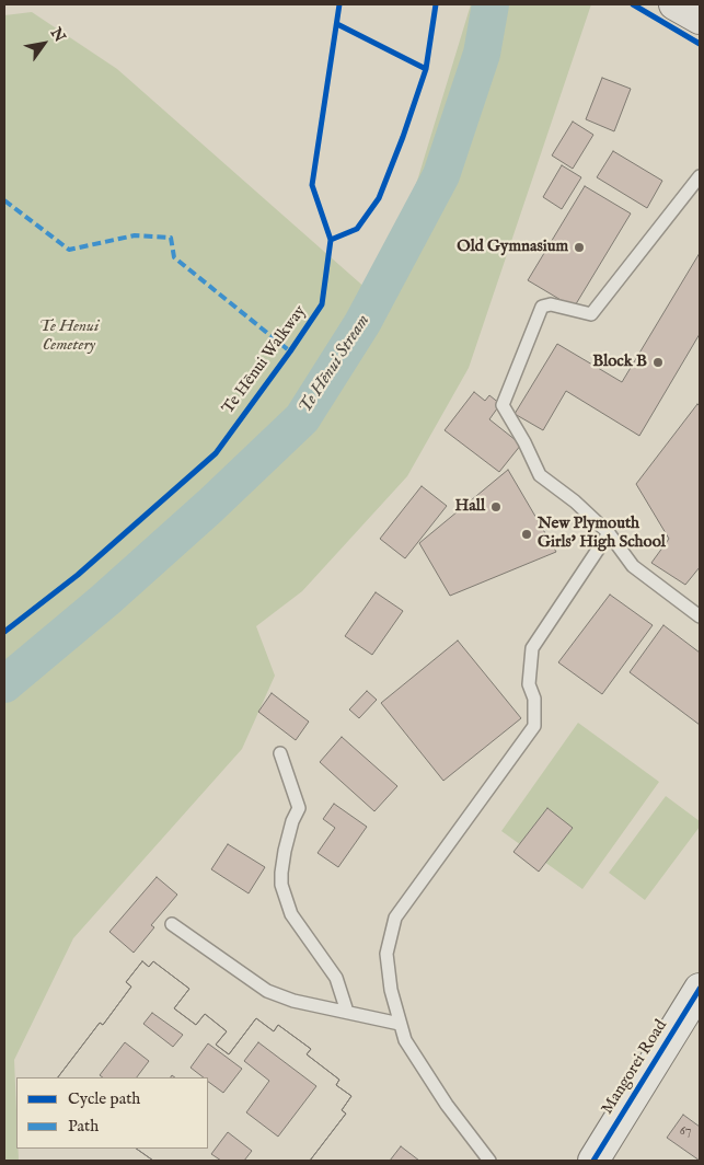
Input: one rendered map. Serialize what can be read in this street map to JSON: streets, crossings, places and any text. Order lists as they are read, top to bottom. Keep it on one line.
{"streets":{"main road":["Mangorei Road"],"cycle path":["Te Hēnui Walkway"]},"water":["Te Hēnui Stream"],"parks":["Te Henui Cemetery"],"places":["Old Gymnasium","Block B","Hall","New Plymouth Girls' High School"],"house_numbers":["67"],"legend":["Cycle path","Path"],"north":"top right"}
